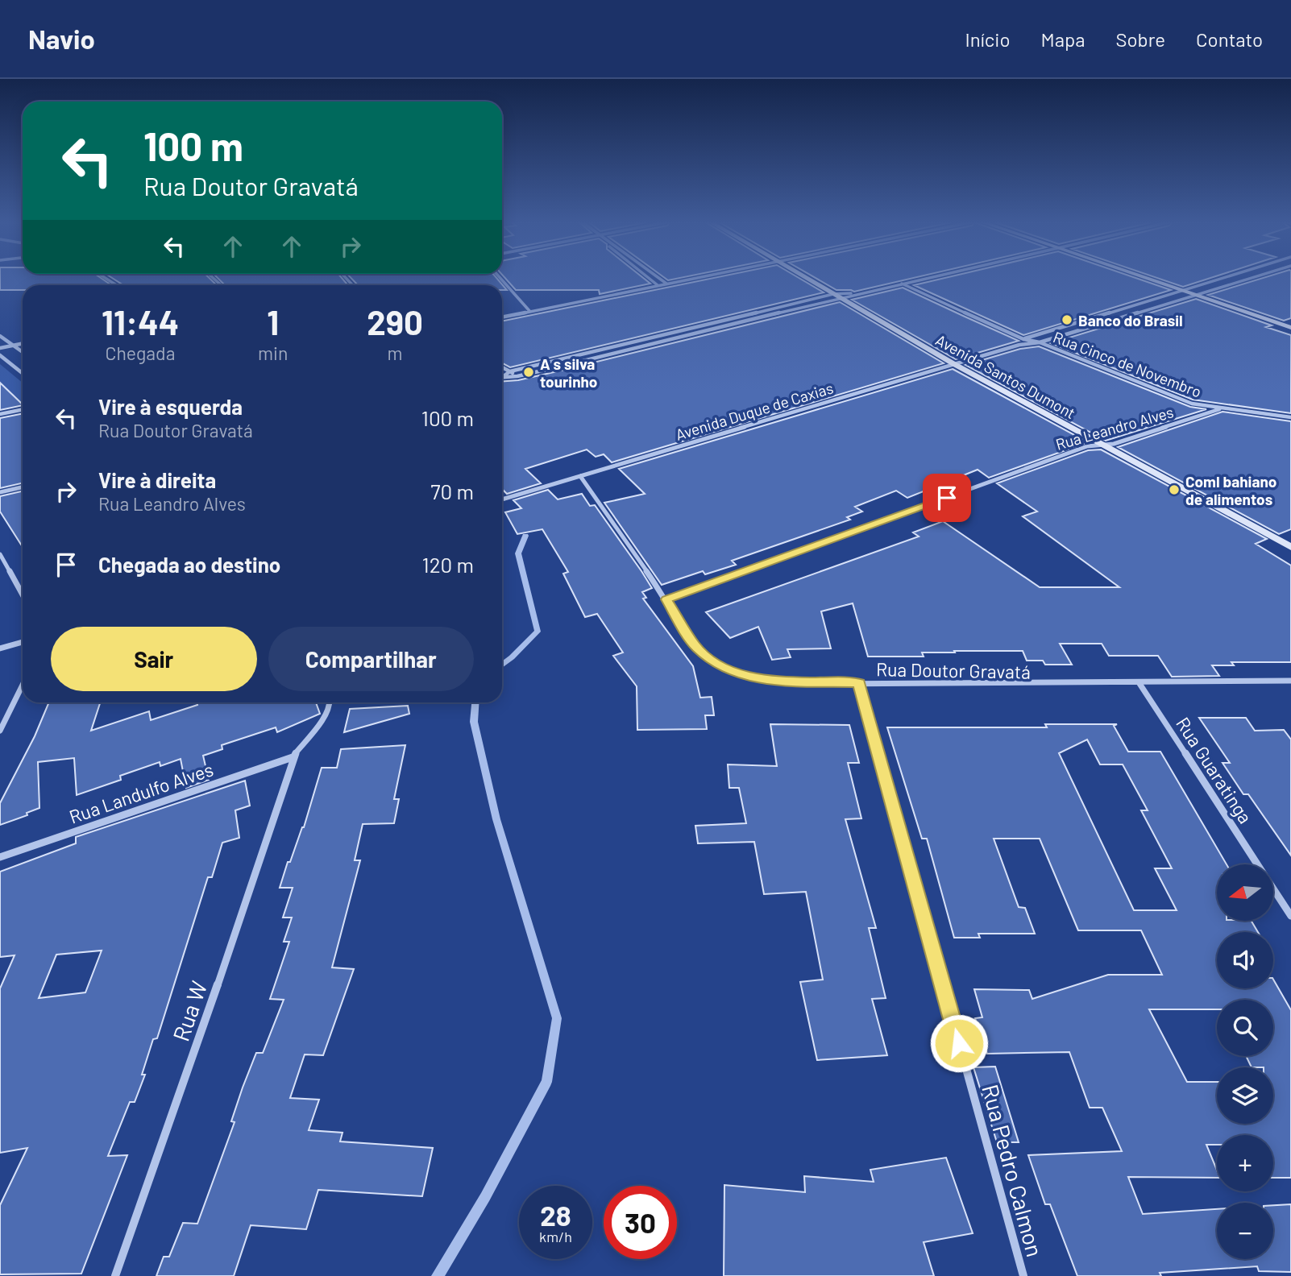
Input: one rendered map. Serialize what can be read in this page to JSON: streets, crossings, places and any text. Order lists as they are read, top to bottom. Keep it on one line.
{"streets":{"main road":["Avenida Santos Dumont"],"street":["Rua Cinco de Novembro","Avenida Duque de Caxias","Rua Leandro Alves","Rua Doutor Gravatá","Rua Guaratinga","Rua Landulfo Alves","Rua W","Rua Pedro Calmon"]},"crossings":[["Rua Cinco de Novembro","Avenida Duque de Caxias"],["Rua Cinco de Novembro","Rua Leandro Alves"],["Avenida Santos Dumont","Avenida Duque de Caxias"],["Avenida Santos Dumont","Rua Leandro Alves"],["Avenida Duque de Caxias","Rua Doutor Gravatá"],["Rua Leandro Alves","Rua Doutor Gravatá"],["Rua Doutor Gravatá","Rua Guaratinga"],["Rua Doutor Gravatá","Rua Pedro Calmon"],["Rua Landulfo Alves","Rua W"]],"places":["Banco do Brasil","A s silva tourinho","Coml bahiano de alimentos"],"north":"left","page":{"header":"Navio","nav":["Início","Mapa","Sobre","Contato"],"turn":["100 m","Rua Doutor Gravatá"],"eta":["11:44","Chegada","1","min","290","m"],"list":[{"name":"Vire à esquerda","note":"Rua Doutor Gravatá","value":"100 m"},{"name":"Vire à direita","note":"Rua Leandro Alves","value":"70 m"},{"name":"Chegada ao destino","value":"120 m"}],"buttons":["Sair","Compartilhar"],"map_buttons":["+","−"],"speed":"28 km/h","limit":"30"}}
